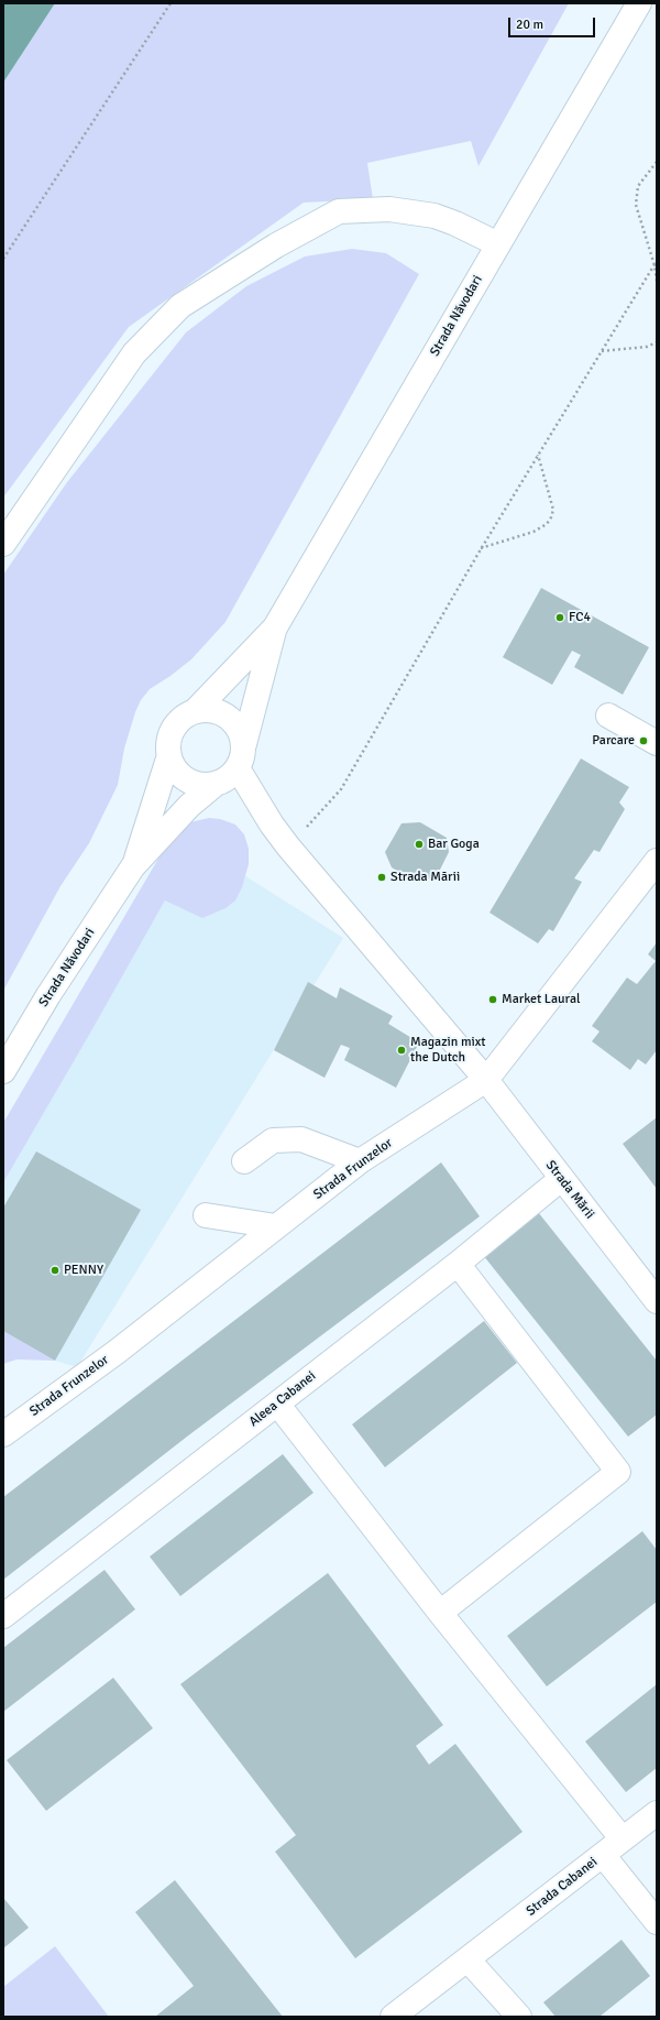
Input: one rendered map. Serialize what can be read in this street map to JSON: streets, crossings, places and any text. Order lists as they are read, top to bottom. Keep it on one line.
{"streets":{"street":["Strada Năvodari","Strada Frunzelor","Strada Mării","Aleea Cabanei","Strada Cabanei"]},"crossings":[["Strada Frunzelor","Strada Mării"],["Strada Mării","Aleea Cabanei"]],"places":["FC4","Parcare","Bar Goga","Strada Mării","Market Laural","Magazin mixt the Dutch","PENNY"],"scale_bar":"20 m"}
